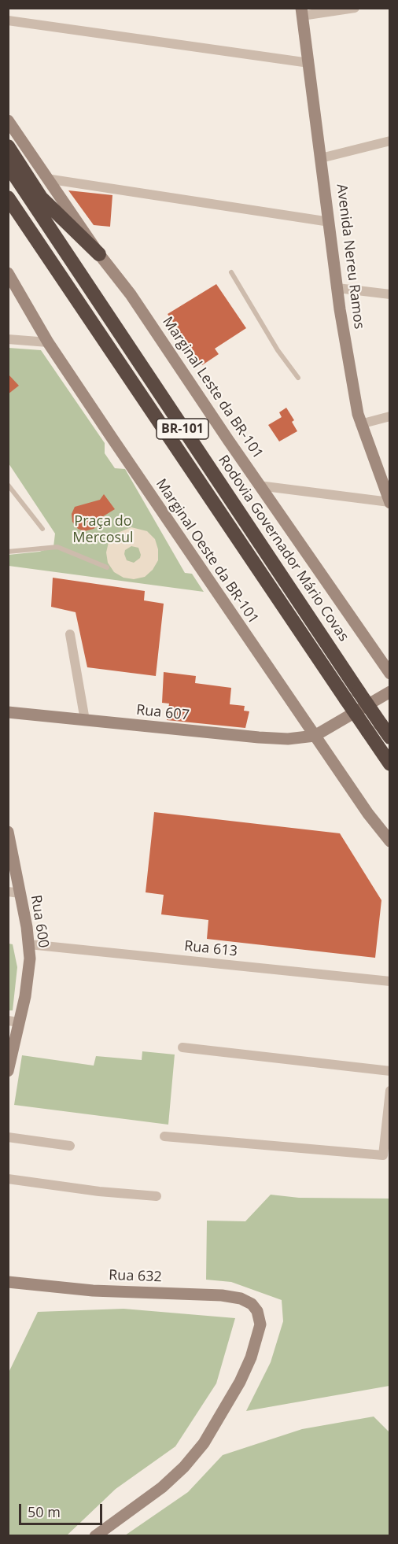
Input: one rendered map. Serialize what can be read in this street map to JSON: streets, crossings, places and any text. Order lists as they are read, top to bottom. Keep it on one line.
{"streets":{"highway":["BR-101","Rodovia Governador Mário Covas"],"main road":["Avenida Nereu Ramos","Marginal Leste da BR-101","Marginal Oeste da BR-101","Rua 607","Rua 600","Rua 632"],"street":["Rua 613"]},"crossings":[["Marginal Oeste da BR-101","Rua 607"],["Rua 600","Rua 613"]],"parks":["Praça do Mercosul"],"scale_bar":"50 m"}
